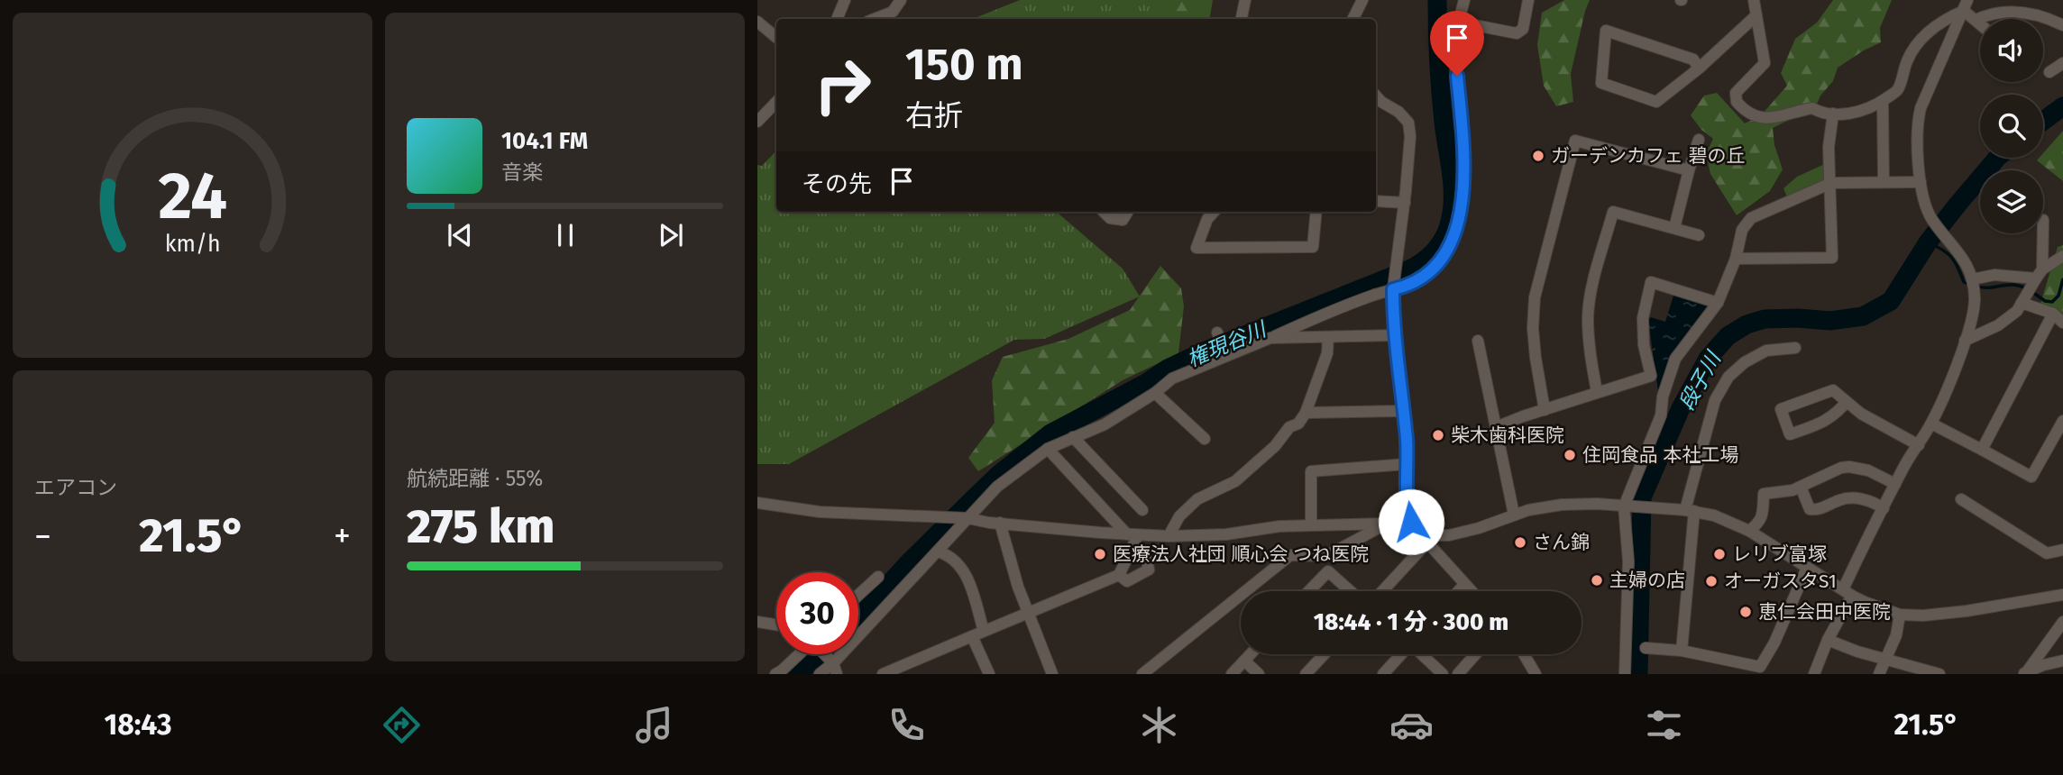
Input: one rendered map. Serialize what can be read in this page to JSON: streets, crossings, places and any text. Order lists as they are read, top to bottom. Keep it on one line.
{"water":["権現谷川","段子川"],"places":["ガーデンカフェ 碧の丘","柴木歯科医院","住岡食品 本社工場","さん錦","医療法人社団 順心会 つね医院","レリブ富塚","主婦の店","オーガスタS1","恵仁会田中医院"],"page":{"turn":["150 m","右折"],"song":["104.1 FM","音楽"],"then":"その先","tile":["エアコン",["航続距離 · 55%","275 km"]],"heat":["−","21.5°","+"],"limit":"30","trip":"18:44 · 1 分 · 300 m","tabs":["18:43","21.5°"],"gauge":["24","km/h"]}}
